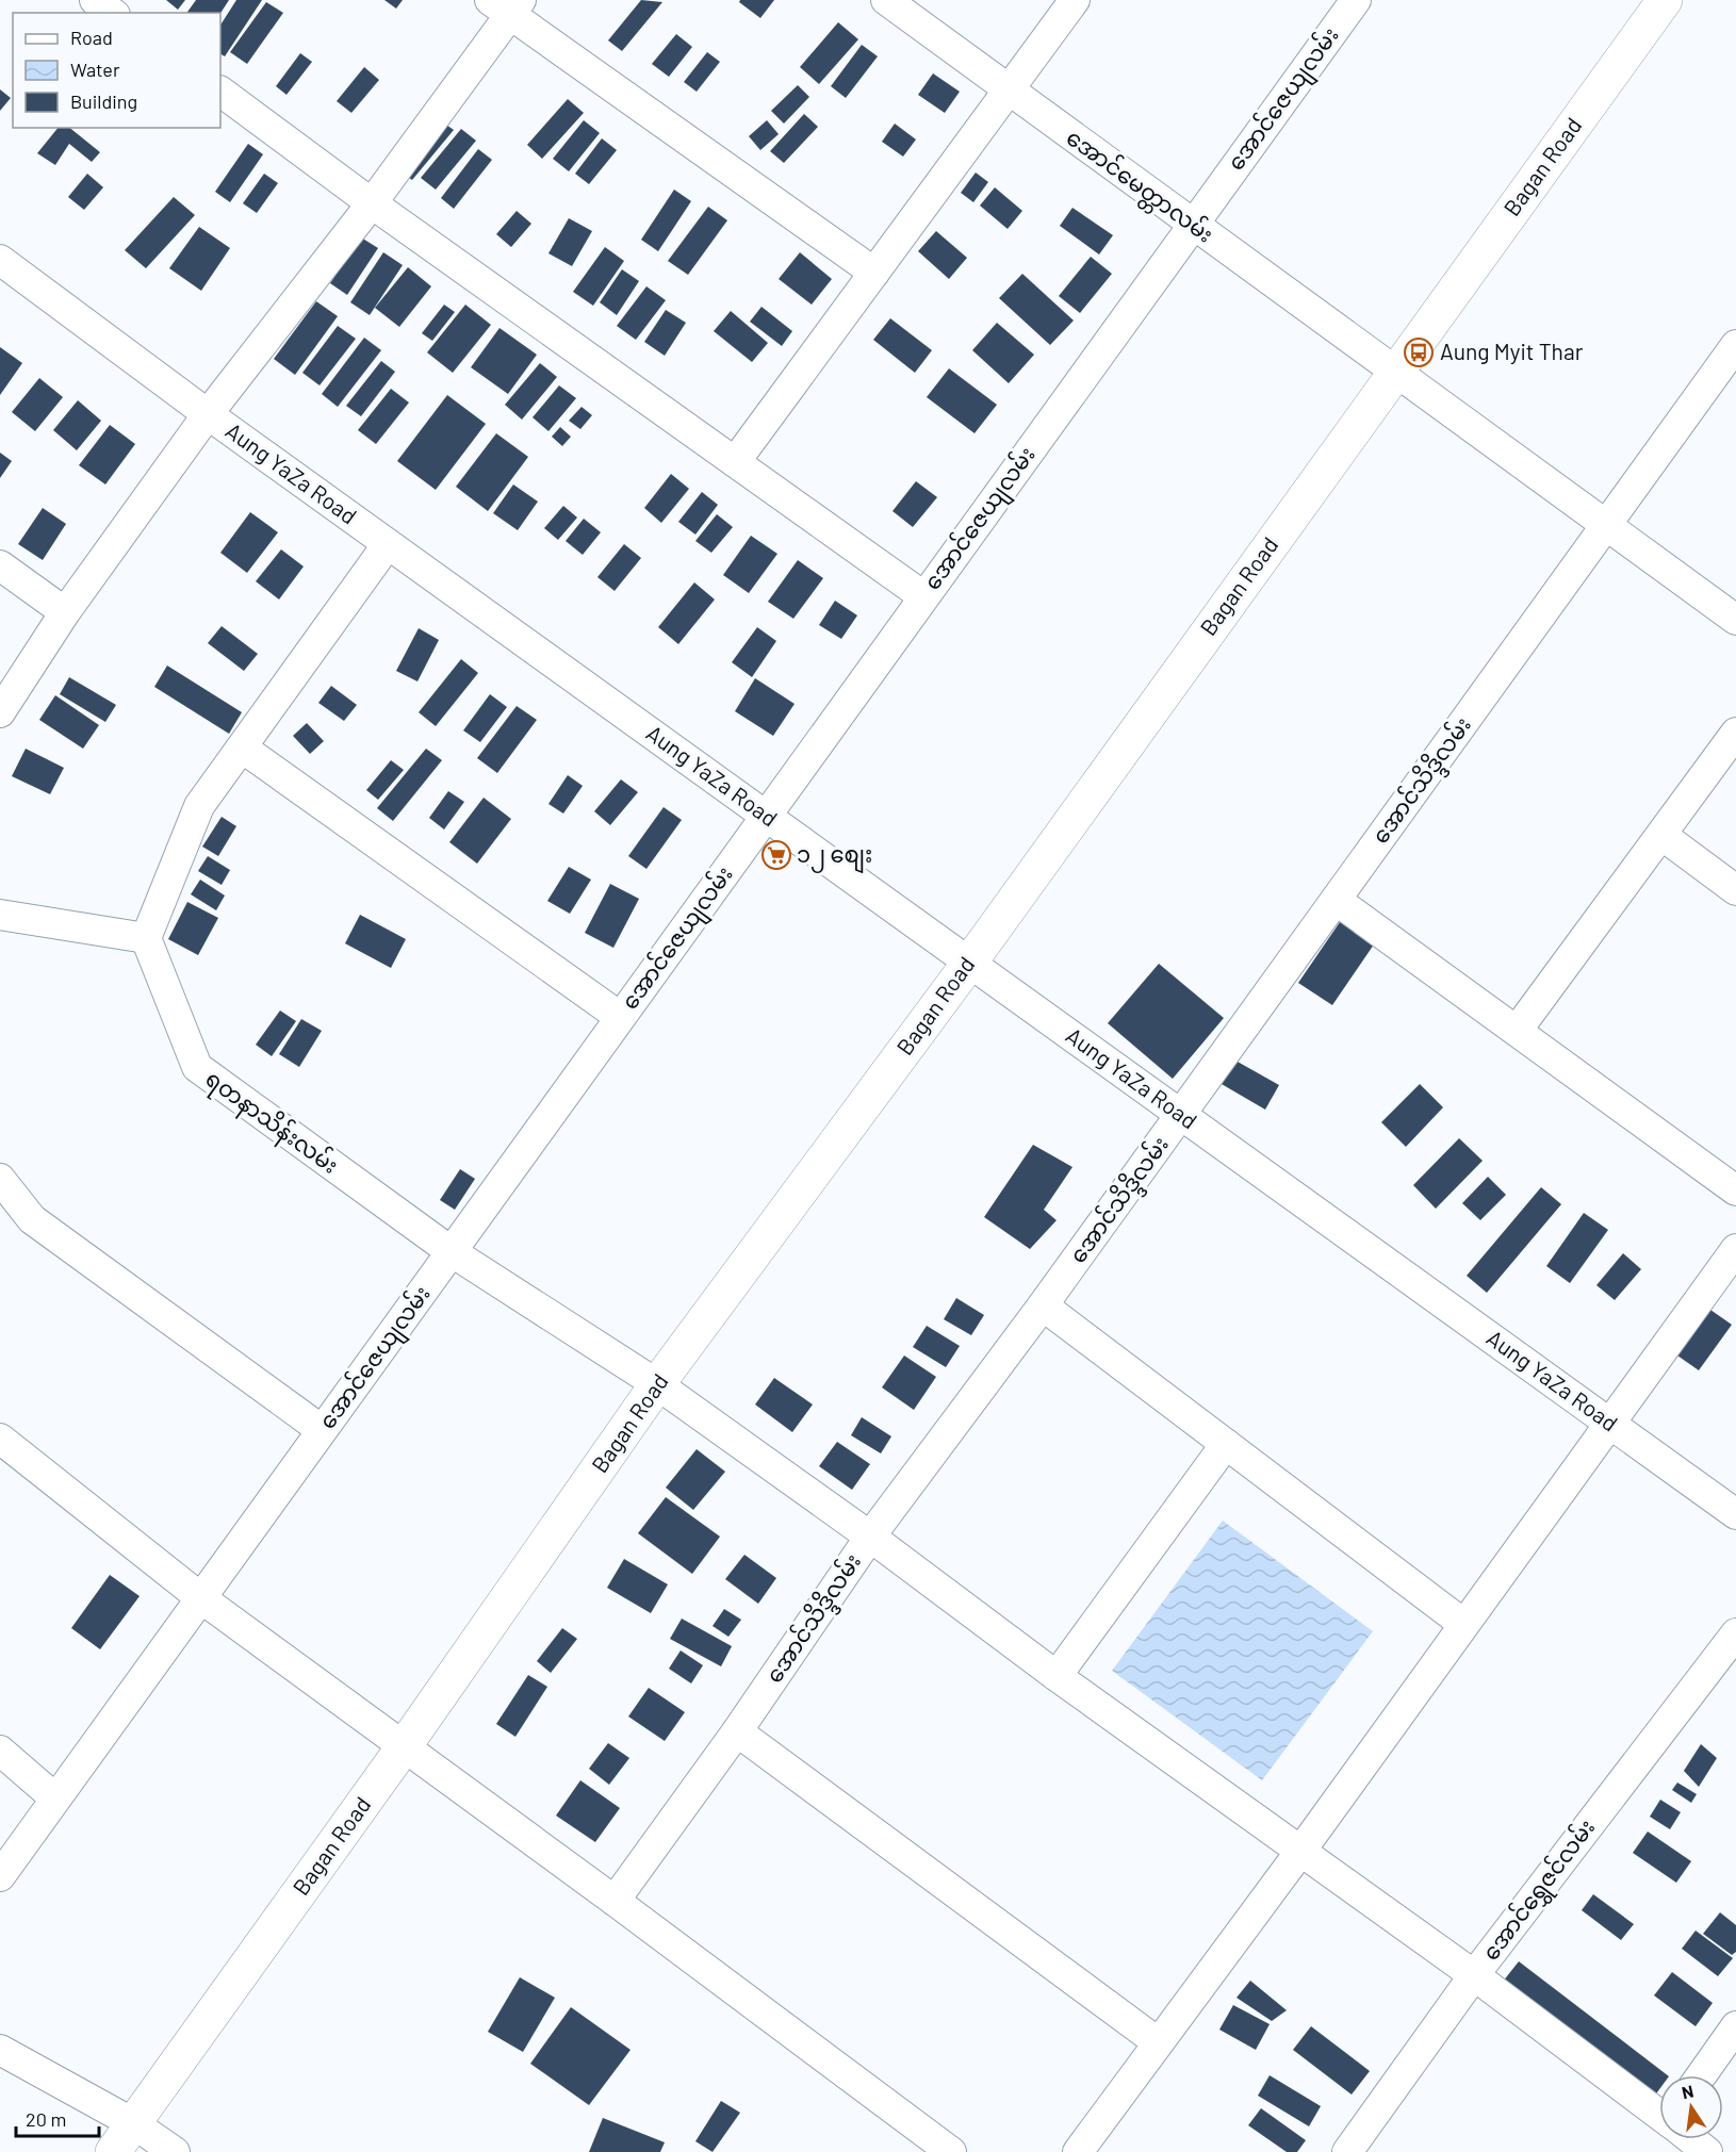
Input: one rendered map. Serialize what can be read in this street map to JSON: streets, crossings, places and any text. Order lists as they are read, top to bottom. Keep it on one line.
{"streets":{"street":["အောင်ဇေယျလမ်း","Bagan Road","အောင်မေတ္တာလမ်း","Aung YaZa Road","အောင်သိဒ္ဒိလမ်း","ရတနာသိန်းလမ်း","အောင်ရွှေဇင်လမ်း"]},"crossings":[["အောင်ဇေယျလမ်း","အောင်မေတ္တာလမ်း"],["အောင်ဇေယျလမ်း","Aung YaZa Road"],["အောင်ဇေယျလမ်း","ရတနာသိန်းလမ်း"],["Bagan Road","အောင်မေတ္တာလမ်း"],["Bagan Road","Aung YaZa Road"],["Bagan Road","ရတနာသိန်းလမ်း"],["Aung YaZa Road","အောင်သိဒ္ဒိလမ်း"],["အောင်သိဒ္ဒိလမ်း","ရတနာသိန်းလမ်း"],["ရတနာသိန်းလမ်း","အောင်ရွှေဇင်လမ်း"]],"places":{"bus stop":["Aung Myit Thar"],"supermarket":["၁၂ စျေး"]},"legend":["Road","Water","Building"],"scale_bar":"20 m","north":"top"}
